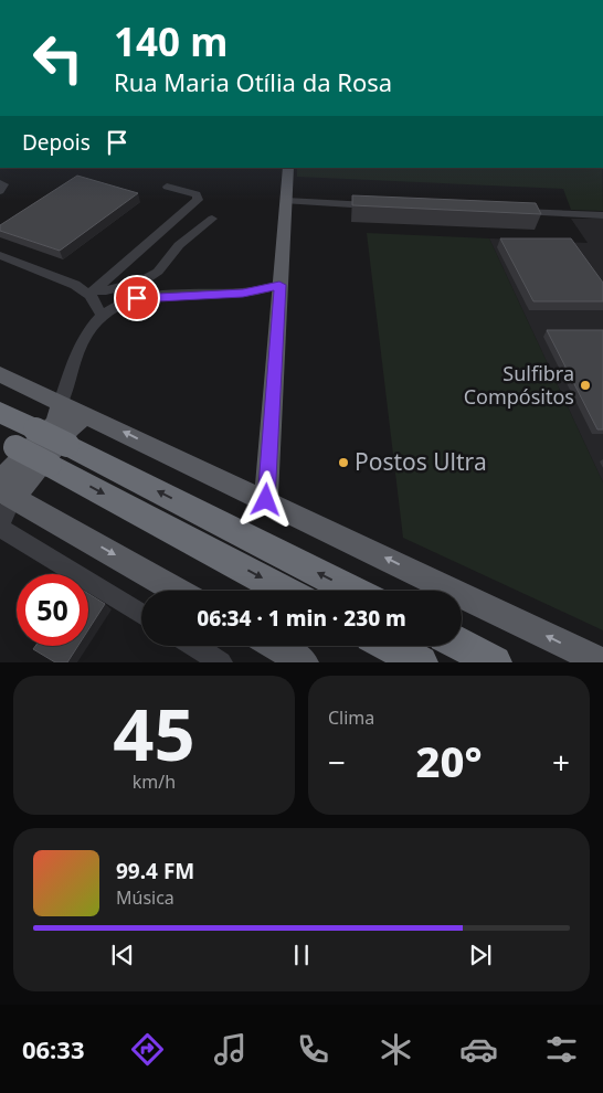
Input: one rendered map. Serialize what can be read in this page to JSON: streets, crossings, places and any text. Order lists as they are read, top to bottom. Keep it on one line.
{"places":["Sulfibra Compósitos","Postos Ultra"],"page":{"turn":["140 m","Rua Maria Otília da Rosa"],"then":"Depois","limit":"50","trip":"06:34 · 1 min · 230 m","tile":[["45","km/h"],"Clima"],"heat":["−","20°","+"],"song":["99.4 FM","Música"],"tabs":"06:33"}}
